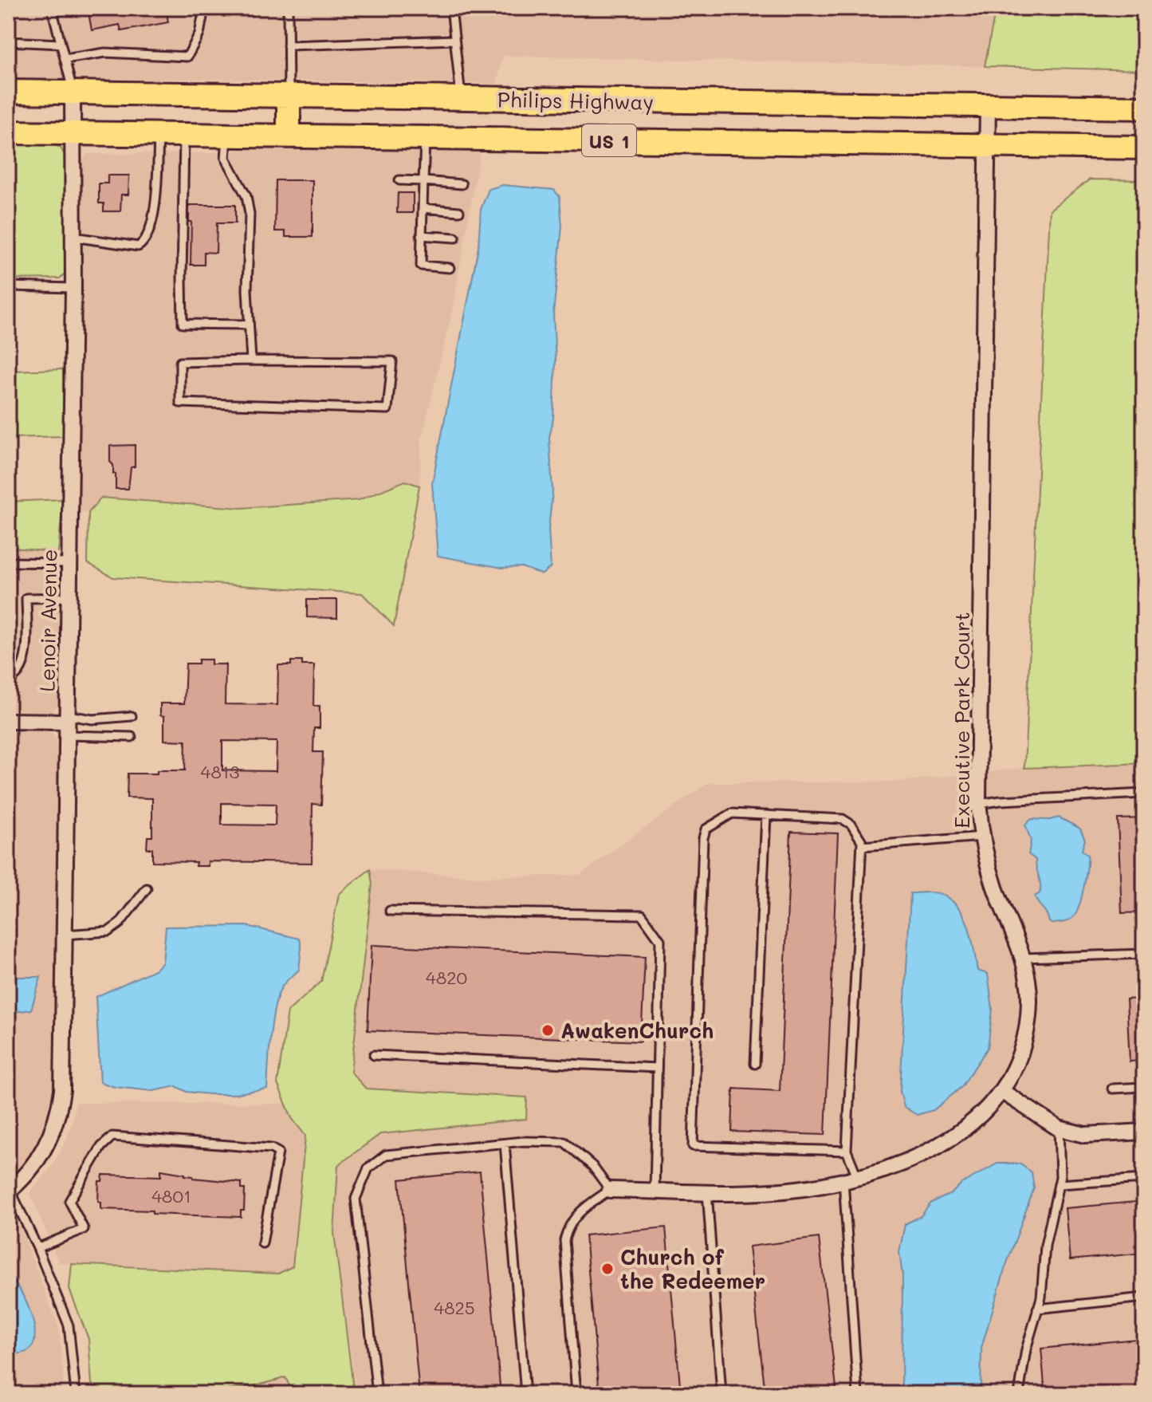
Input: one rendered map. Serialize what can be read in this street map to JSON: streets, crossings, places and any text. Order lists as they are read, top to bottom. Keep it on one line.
{"streets":{"main road":["Philips Highway","US 1"],"street":["Lenoir Avenue","Executive Park Court"]},"crossings":[["Philips Highway","Lenoir Avenue"],["Philips Highway","Executive Park Court"]],"places":["AwakenChurch","Church of the Redeemer"],"house_numbers":["4813","4820","4801","4825"]}
